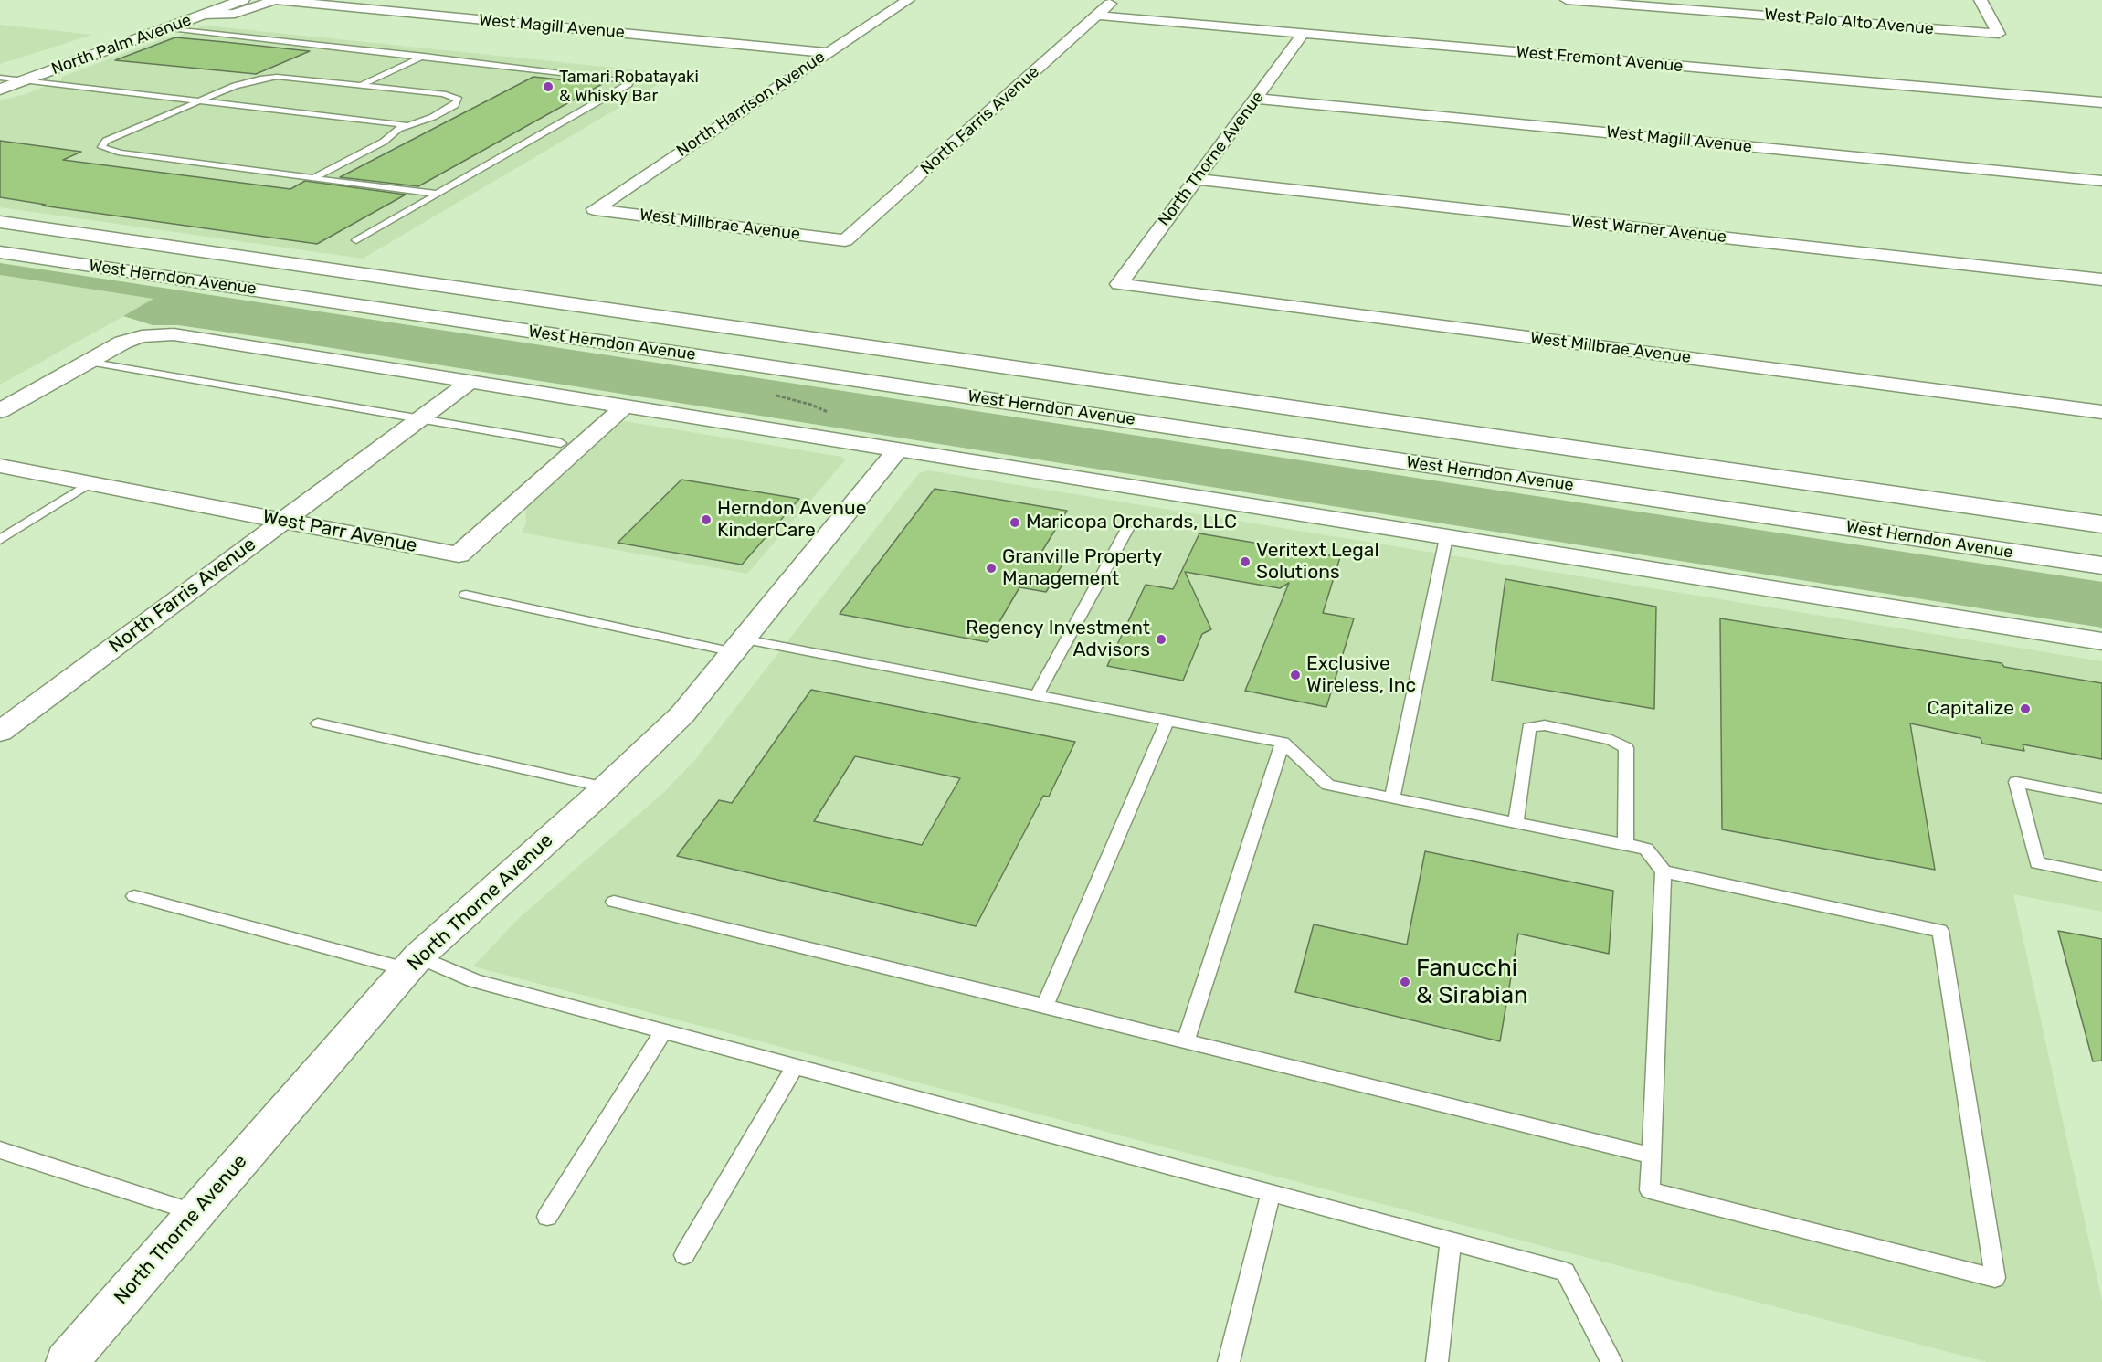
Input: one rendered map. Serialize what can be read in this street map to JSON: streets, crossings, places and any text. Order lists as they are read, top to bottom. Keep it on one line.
{"streets":{"main road":["North Palm Avenue","West Herndon Avenue"],"street":["West Palo Alto Avenue","West Magill Avenue","West Fremont Avenue","North Harrison Avenue","North Farris Avenue","North Thorne Avenue","West Millbrae Avenue","West Warner Avenue","West Parr Avenue"]},"crossings":[["West Magill Avenue","North Harrison Avenue"],["West Magill Avenue","North Thorne Avenue"],["West Fremont Avenue","North Farris Avenue"],["West Fremont Avenue","North Thorne Avenue"],["North Harrison Avenue","West Millbrae Avenue"],["North Farris Avenue","West Millbrae Avenue"],["North Farris Avenue","West Parr Avenue"],["North Thorne Avenue","West Millbrae Avenue"],["North Thorne Avenue","West Warner Avenue"]],"places":["Tamari Robatayaki & Whisky Bar","Herndon Avenue KinderCare","Maricopa Orchards, LLC","Veritext Legal Solutions","Granville Property Management","Regency Investment Advisors","Exclusive Wireless, Inc","Capitalize","Fanucchi & Sirabian"]}
